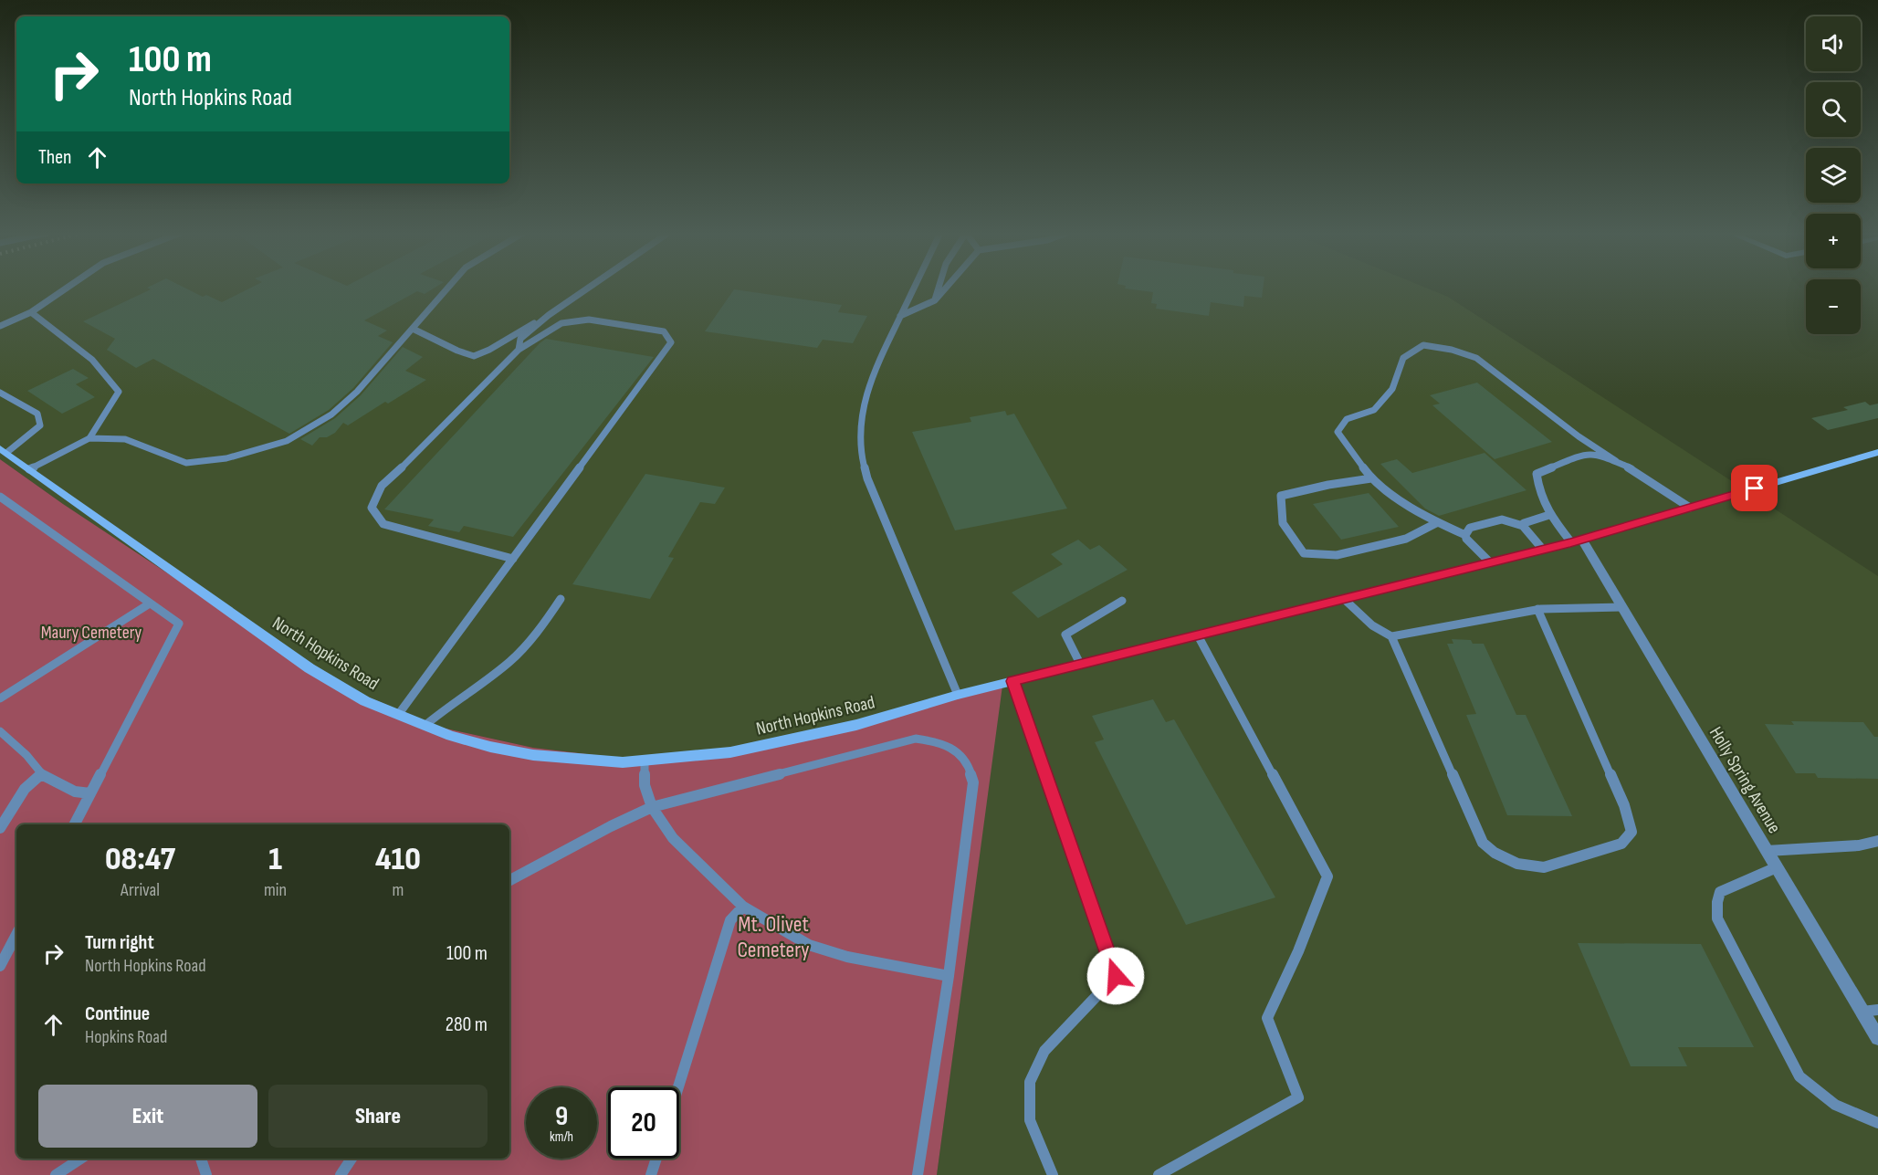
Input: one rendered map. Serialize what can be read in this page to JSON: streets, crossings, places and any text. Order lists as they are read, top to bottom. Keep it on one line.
{"streets":{"main road":["North Hopkins Road"],"street":["Holly Spring Avenue"]},"crossings":[["North Hopkins Road","Holly Spring Avenue"]],"parks":["Maury Cemetery","Mt. Olivet Cemetery"],"page":{"map_buttons":["+","−"],"turn":["100 m","North Hopkins Road"],"then":"Then","eta":["08:47","Arrival","1","min","410","m"],"list":[{"name":"Turn right","note":"North Hopkins Road","value":"100 m"},{"name":"Continue","note":"Hopkins Road","value":"280 m"}],"buttons":["Exit","Share"],"speed":"9 km/h","limit":"20"}}
